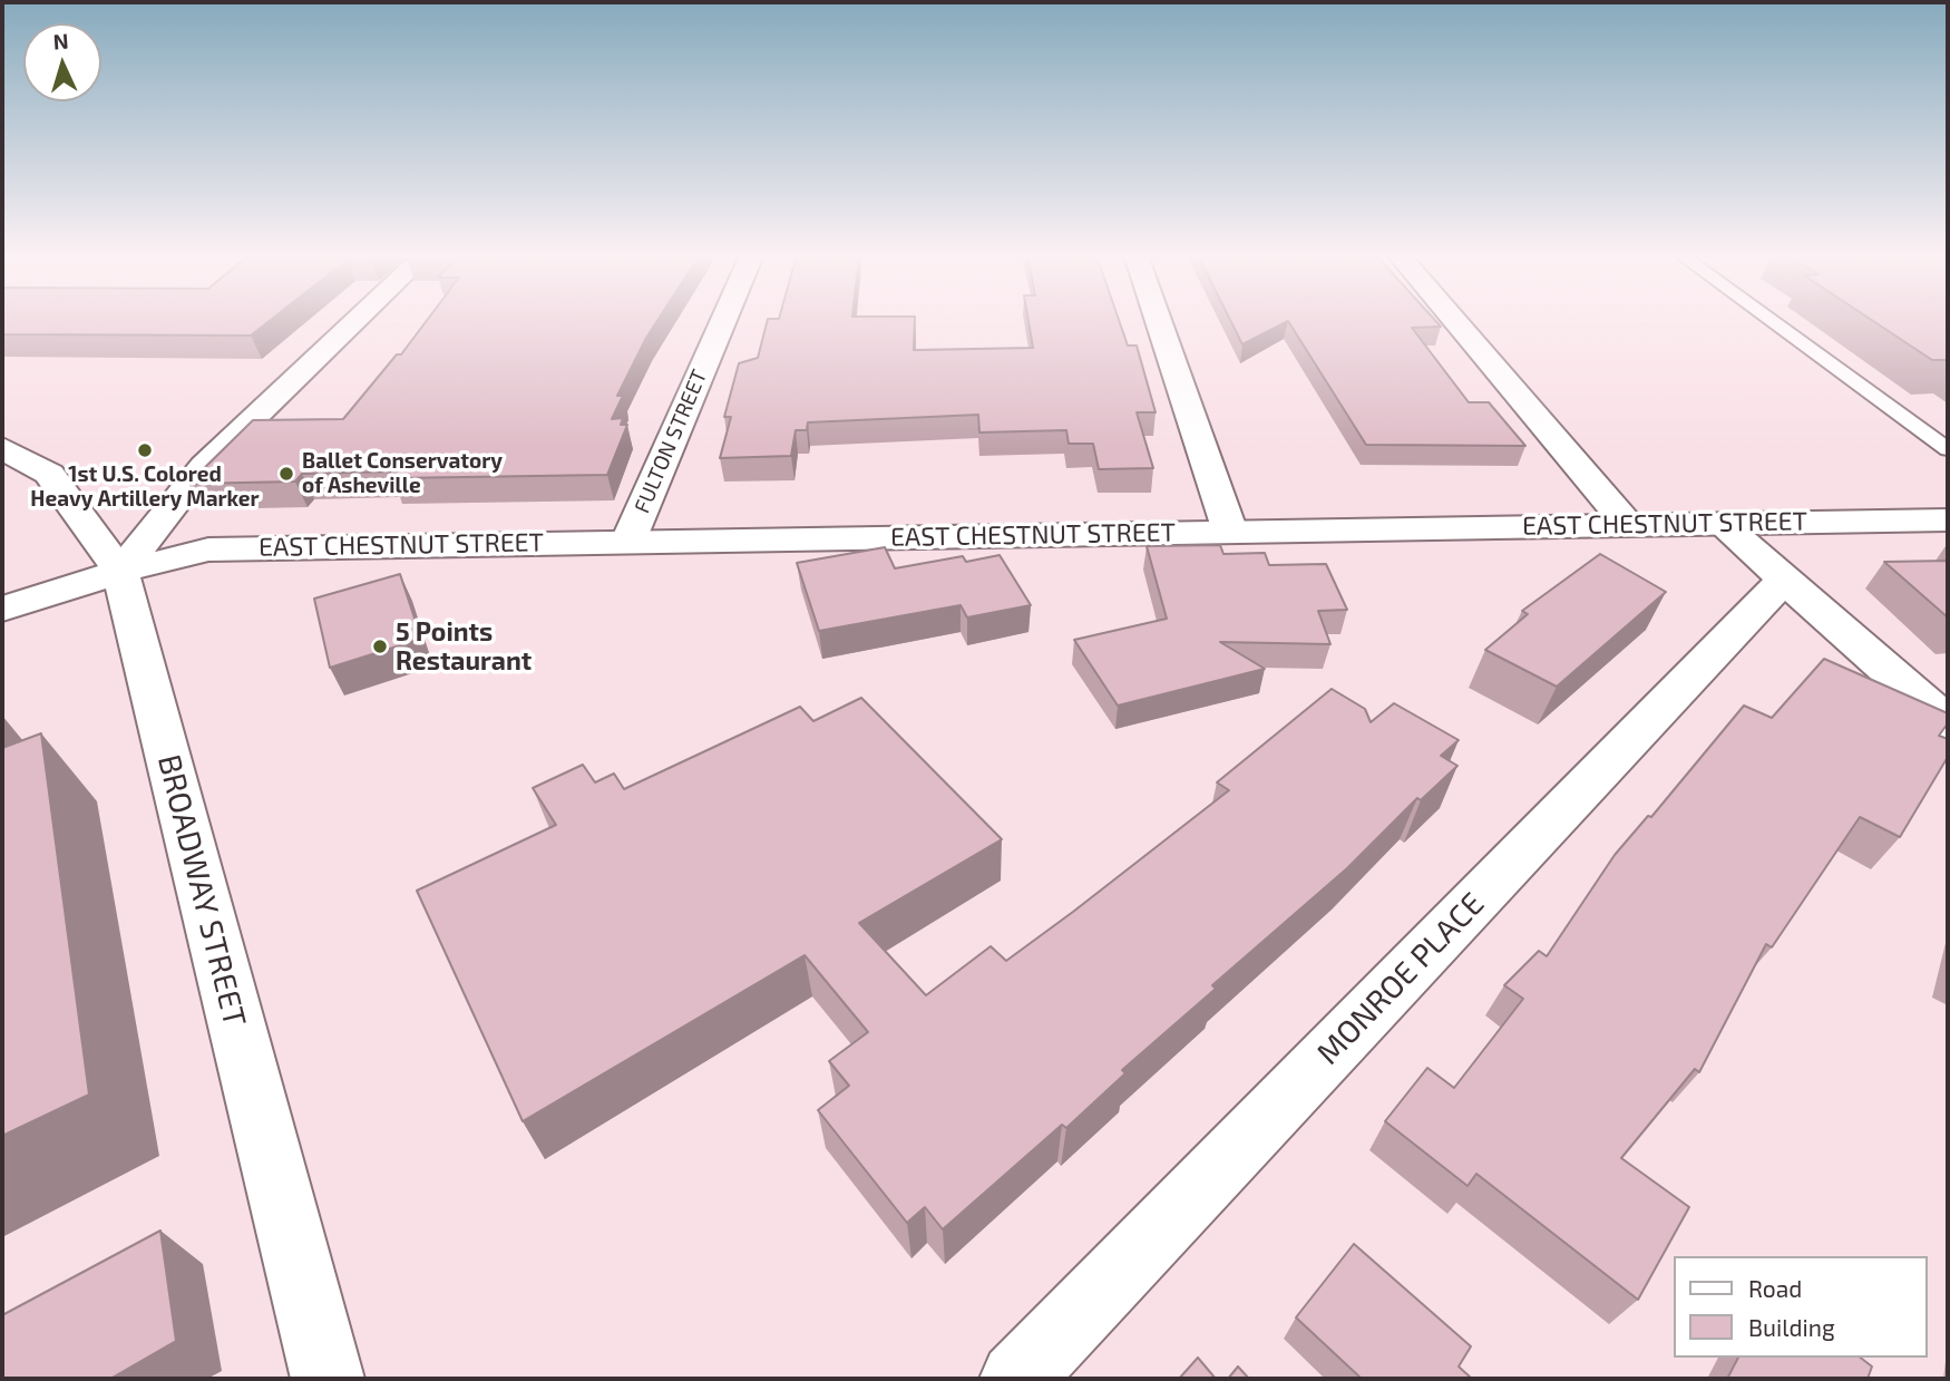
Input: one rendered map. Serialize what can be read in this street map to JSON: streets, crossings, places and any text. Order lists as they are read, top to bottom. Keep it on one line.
{"streets":{"street":["FULTON STREET","EAST CHESTNUT STREET","BROADWAY STREET","MONROE PLACE"]},"crossings":[["FULTON STREET","EAST CHESTNUT STREET"],["EAST CHESTNUT STREET","BROADWAY STREET"]],"places":["1st U.S. Colored Heavy Artillery Marker","Ballet Conservatory of Asheville","5 Points Restaurant"],"legend":["Road","Building"],"north":"top"}
